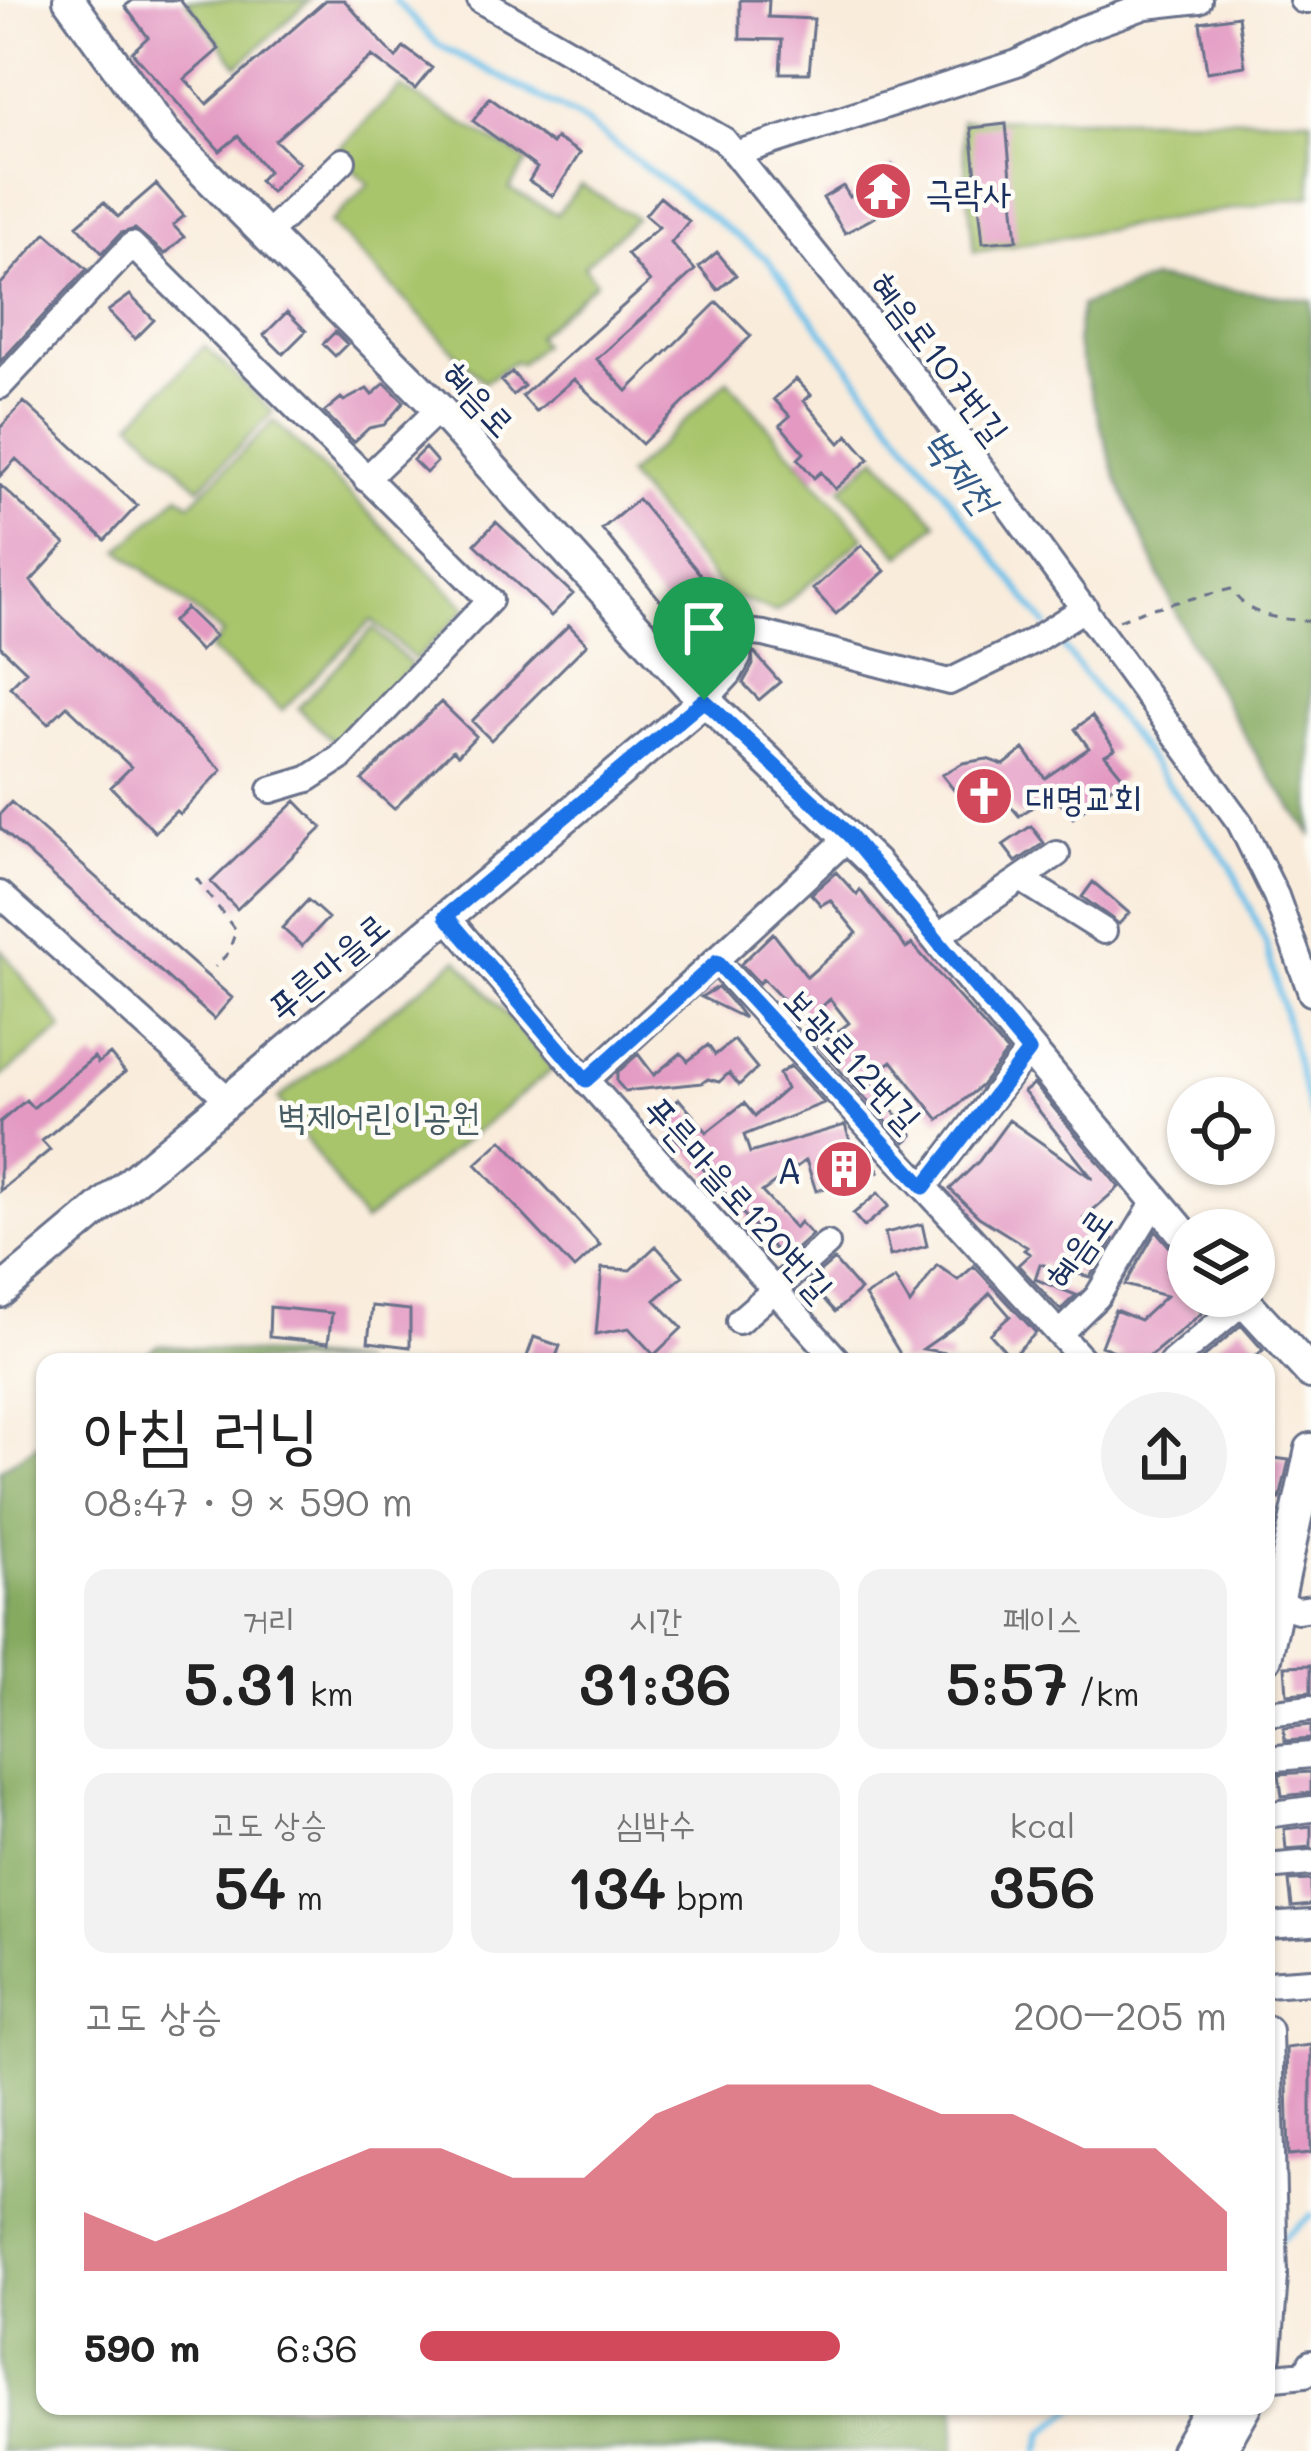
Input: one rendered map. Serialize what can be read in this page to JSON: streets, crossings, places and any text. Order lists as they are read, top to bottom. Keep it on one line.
{"streets":{"main road":["혜음로","푸른마을로"],"street":["혜음로107번길","보광로12번길","푸른마을로120번길"]},"crossings":[["혜음로","푸른마을로"],["혜음로","보광로12번길"],["푸른마을로","푸른마을로120번길"]],"water":["벽제천"],"parks":["벽제어린이공원"],"places":{"temple":["극락사"],"church":["대명교회"],"building":["A"]},"page":{"heading":["아침 러닝","08:47 · 9 × 590 m"],"stats":[["거리","5.31 km"],["시간","31:36"],["페이스","5:57 /km"],["고도 상승","54 m"],["심박수","134 bpm"],["kcal","356"]],"chart":["고도 상승","200–205 m"],"list":[{"name":"590 m","note":"6:36"}]}}
